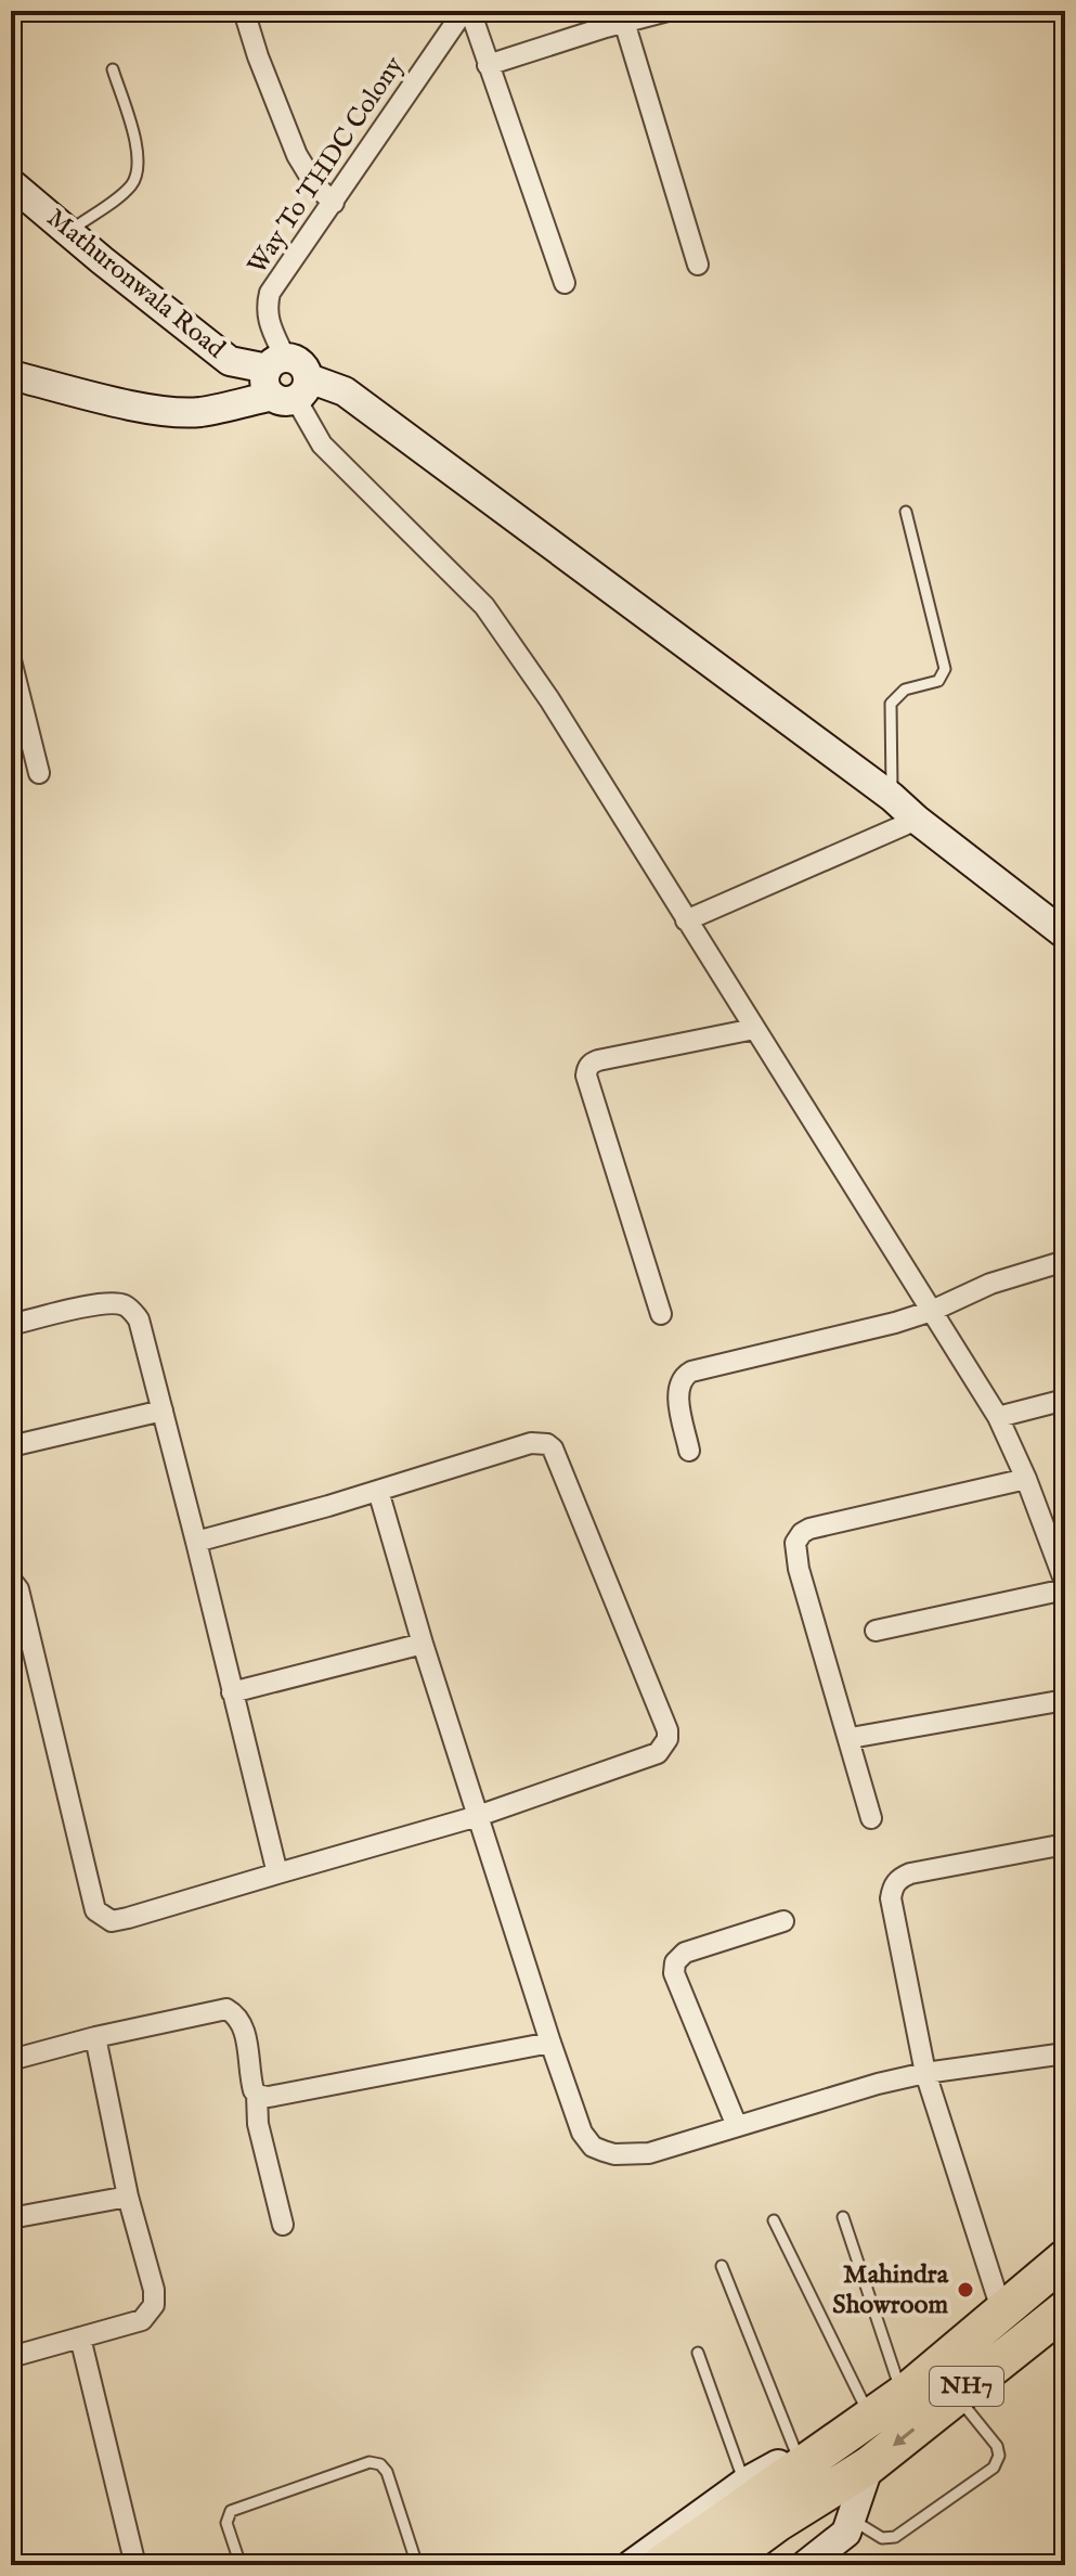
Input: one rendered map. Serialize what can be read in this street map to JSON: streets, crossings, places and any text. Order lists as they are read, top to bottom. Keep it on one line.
{"streets":{"highway":["NH7"],"main road":["Mathuronwala Road"],"street":["Way To THDC Colony"]},"crossings":[["Way To THDC Colony","Mathuronwala Road"]],"places":["Mahindra Showroom"]}
